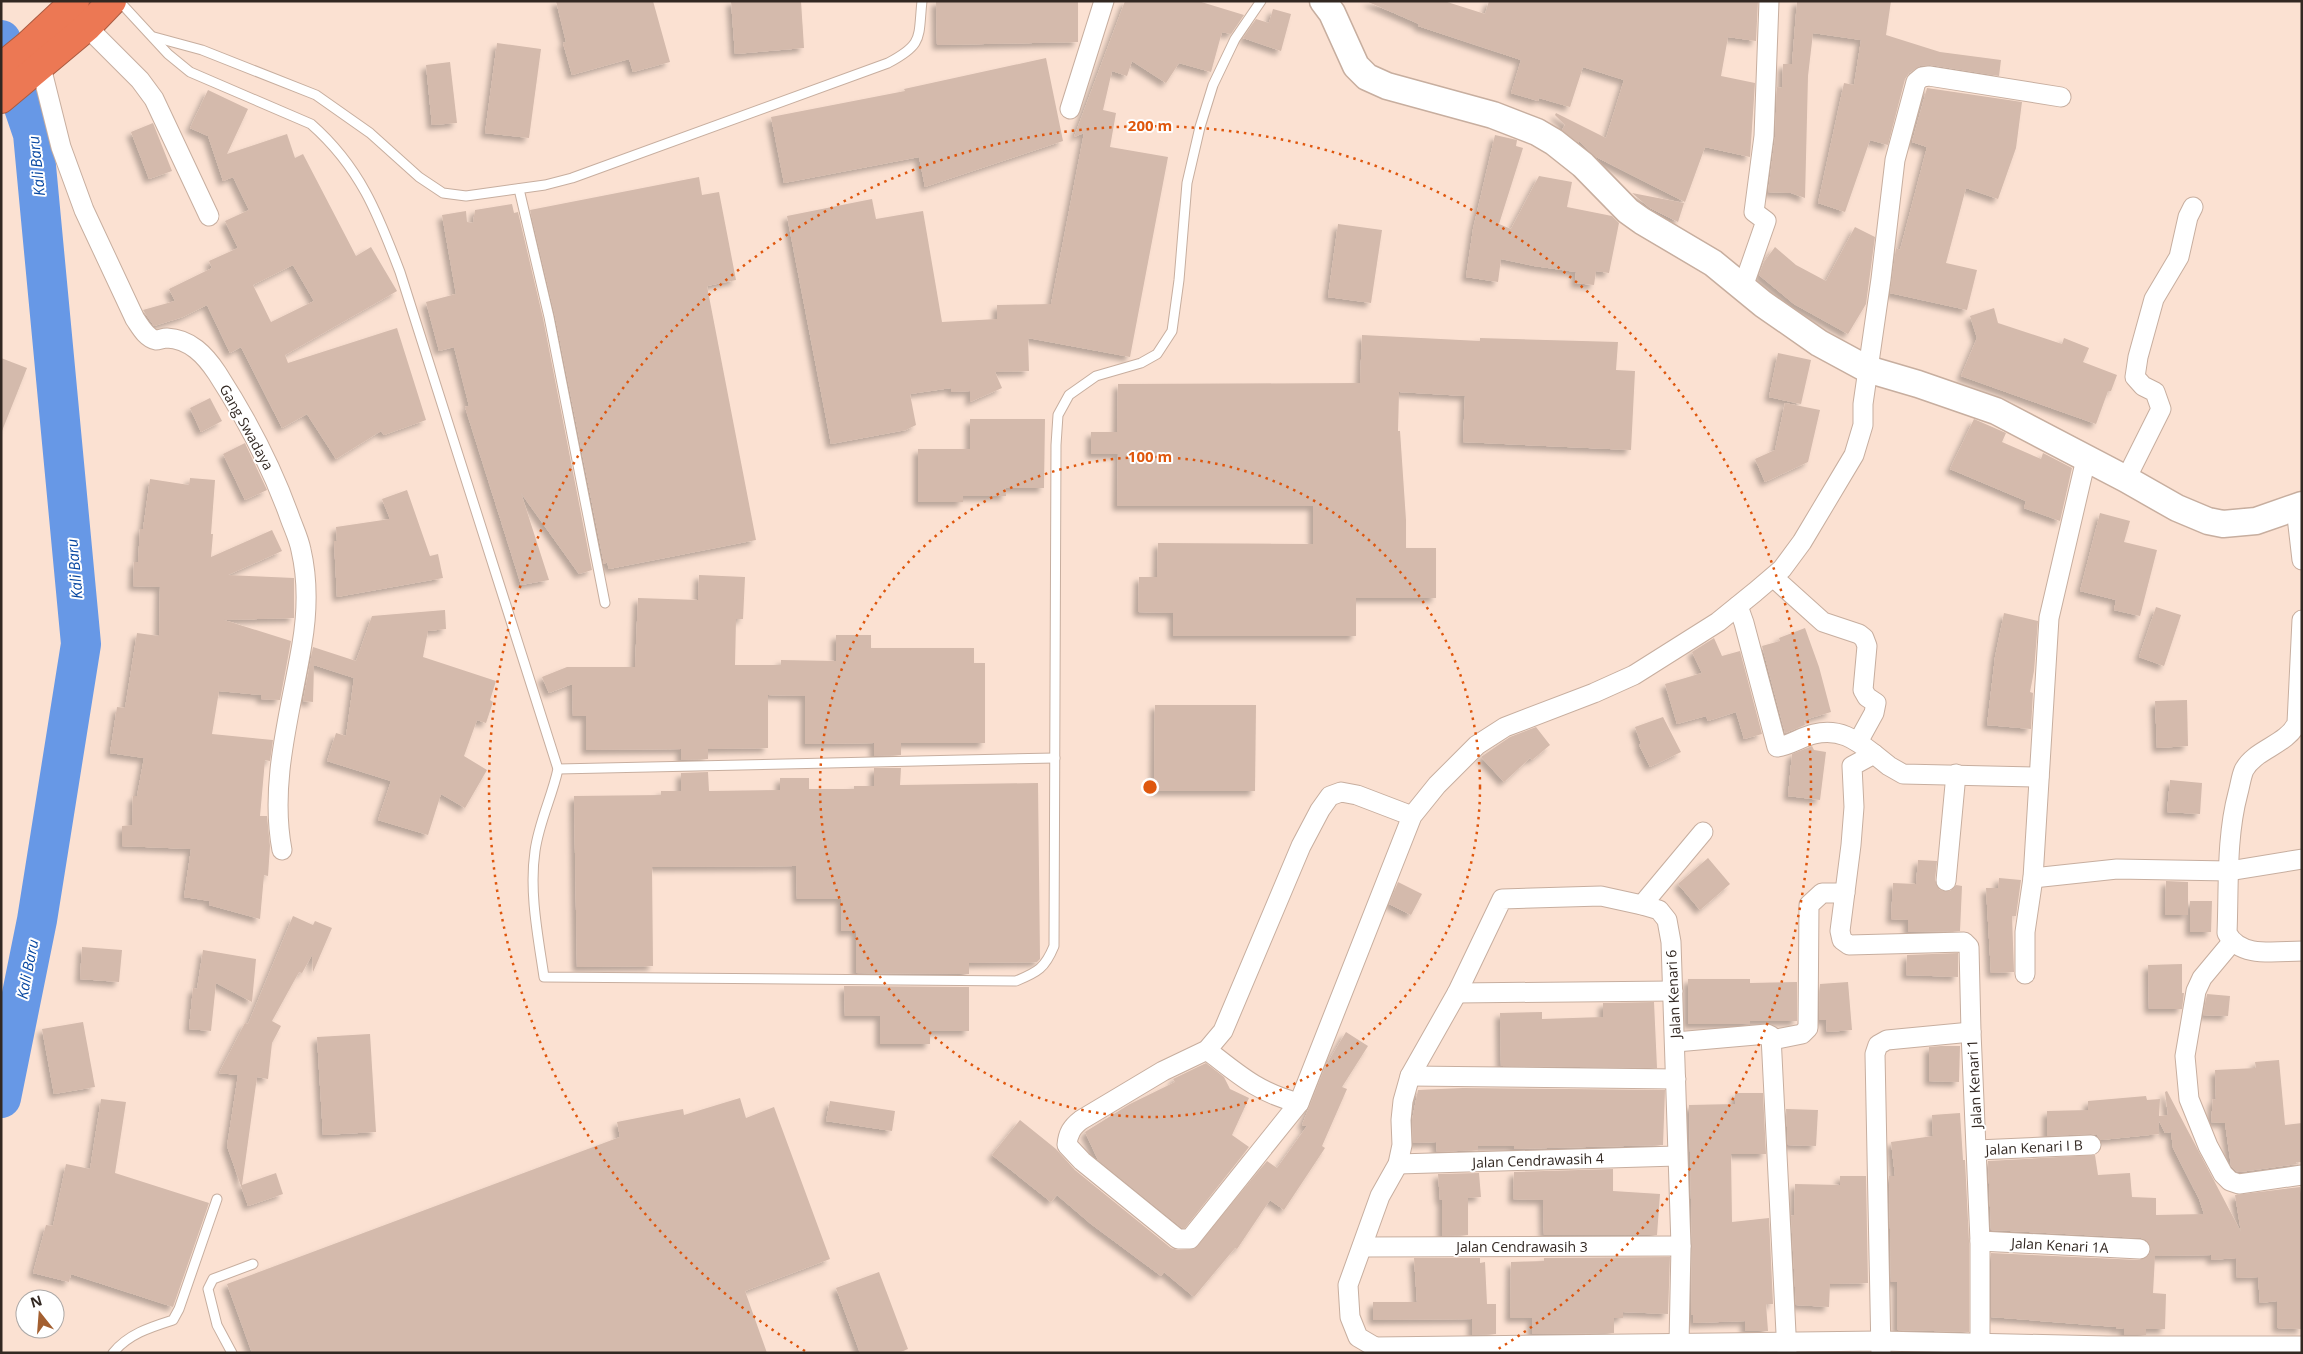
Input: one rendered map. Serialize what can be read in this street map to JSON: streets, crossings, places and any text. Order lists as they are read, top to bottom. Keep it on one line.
{"streets":{"street":["Gang Swadaya","Jalan Kenari 6","Jalan Kenari 1","Jalan Kenari I B","Jalan Cendrawasih 4","Jalan Kenari 1A","Jalan Cendrawasih 3"]},"crossings":[["Jalan Kenari 6","Jalan Cendrawasih 4"],["Jalan Kenari 6","Jalan Cendrawasih 3"],["Jalan Kenari 1","Jalan Kenari I B"],["Jalan Kenari 1","Jalan Kenari 1A"]],"water":["Kali Baru"],"north":"top","rings":["200 m","100 m"]}
